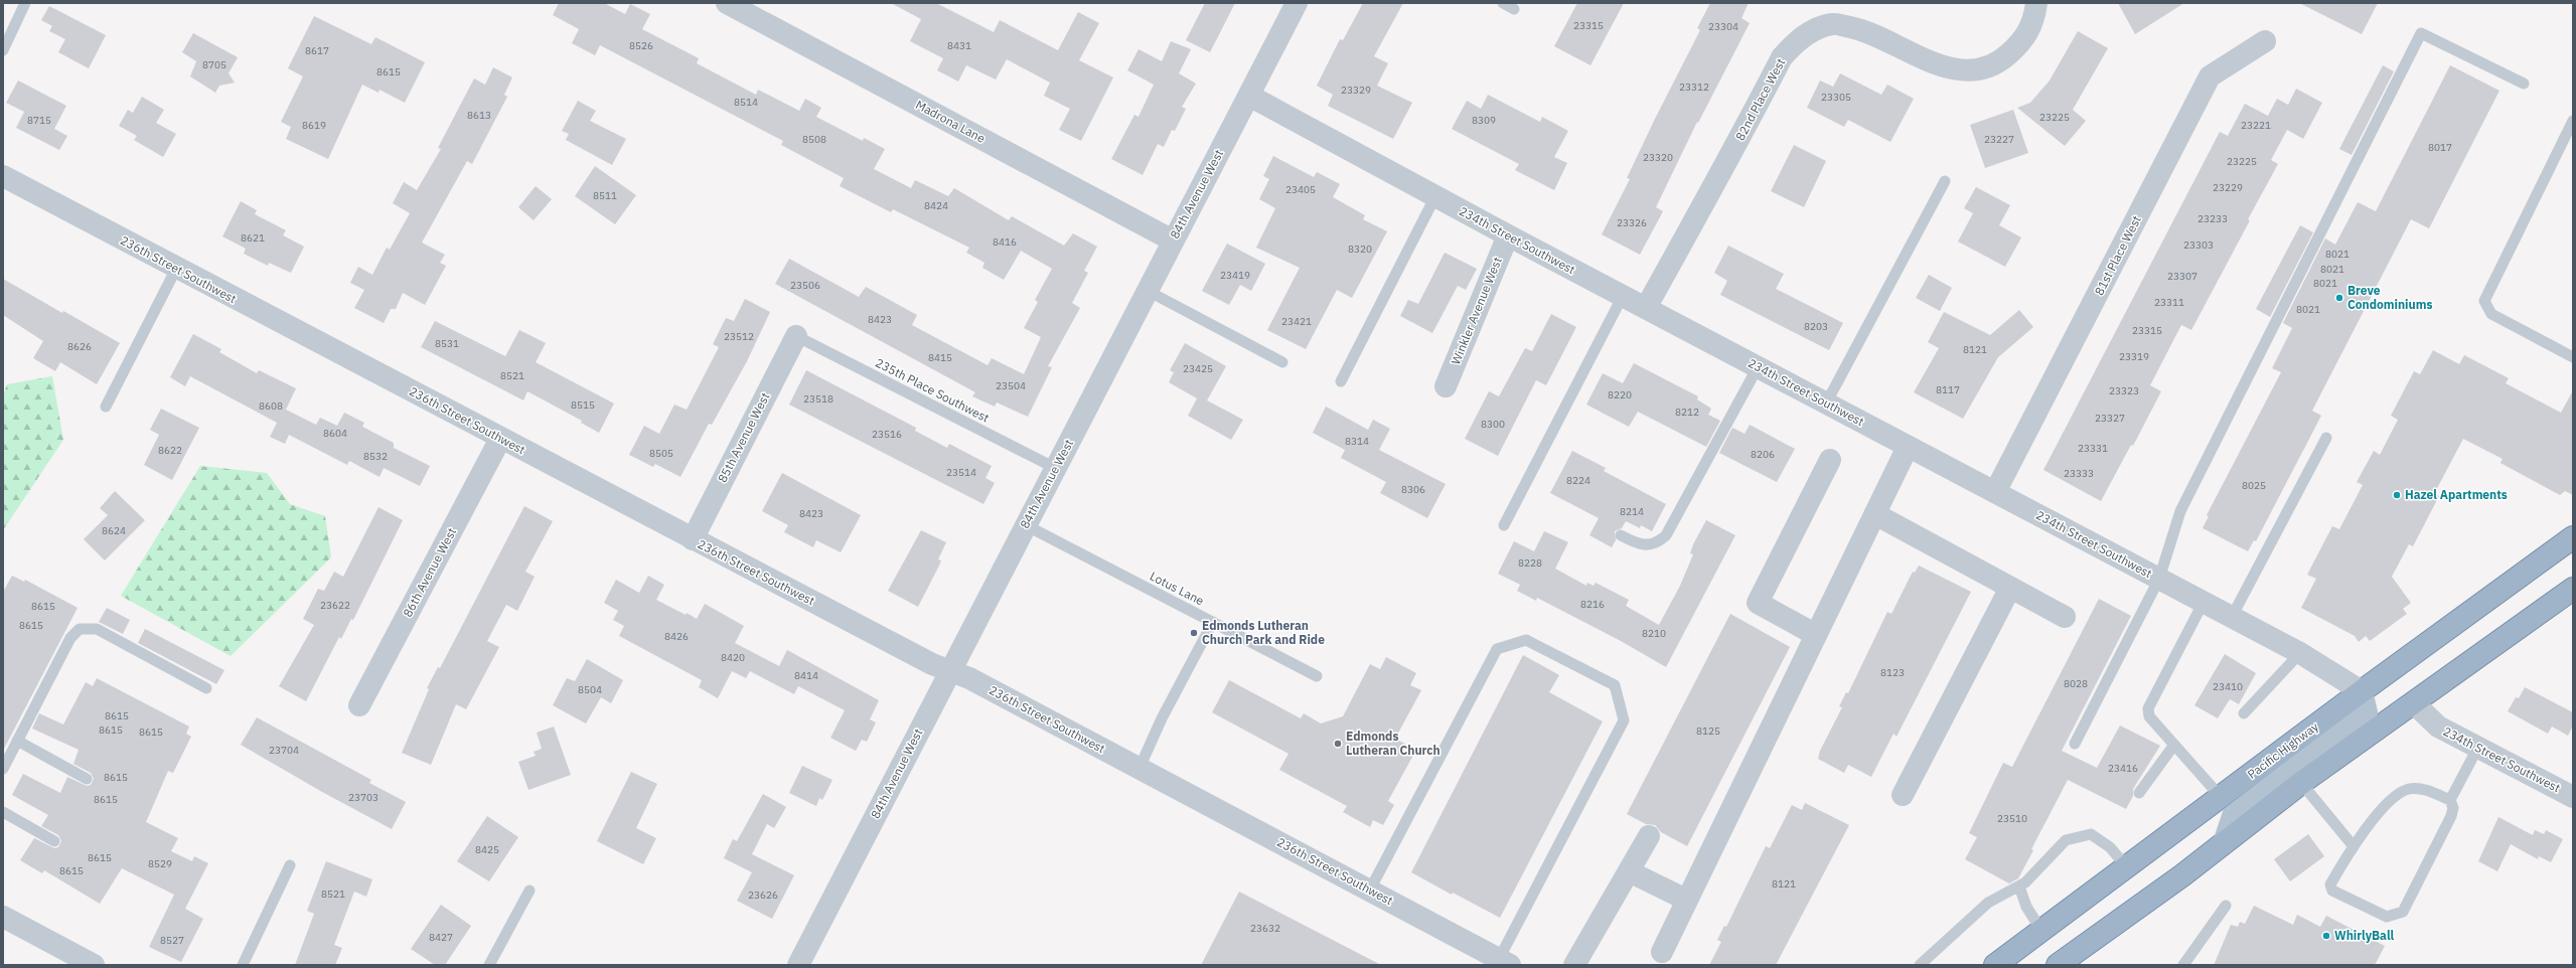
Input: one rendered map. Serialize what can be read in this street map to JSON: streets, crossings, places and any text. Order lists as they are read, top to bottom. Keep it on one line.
{"streets":{"highway":["Pacific Highway"],"street":["82nd Place West","Madrona Lane","84th Avenue West","234th Street Southwest","81st Place West","236th Street Southwest","Winkler Avenue West","85th Avenue West","86th Avenue West"],"lane":["235th Place Southwest","Lotus Lane"]},"crossings":[["82nd Place West","234th Street Southwest"],["Madrona Lane","84th Avenue West"],["84th Avenue West","234th Street Southwest"],["84th Avenue West","236th Street Southwest"],["84th Avenue West","235th Place Southwest"],["84th Avenue West","Lotus Lane"],["234th Street Southwest","81st Place West"],["234th Street Southwest","Winkler Avenue West"],["234th Street Southwest","Pacific Highway"],["236th Street Southwest","85th Avenue West"],["236th Street Southwest","86th Avenue West"],["235th Place Southwest","85th Avenue West"]],"places":["Breve Condominiums","Hazel Apartments","Edmonds Lutheran Church Park and Ride","Edmonds Lutheran Church","WhirlyBall"],"house_numbers":["23315","23304","8526","8431","8617","8705","8615","23312","23329","23305","8514","8613","23225","8715","8309","8619","23221","8508","23227","8017","23320","23225","23229","23405","8511","8424","23233","23326","8621","8416","23303","8320","8021","8021","23419","23307","8021","23506","23311","8021","8423","23421","8203","23315","23512","8531","8626","8121","23319","8415","23425","8521","23504","8117","23323","8220","23518","8515","8608","8212","23327","8300","8604","23516","8314","23331","8622","8505","8206","8532","23514","23333","8224","8025","8306","8214","8423","8624","8228","8216","23622","8615","8615","8210","8426","8420","8123","8414","8028","23410","8504","8615","8615","8125","8615","23704","23416","8615","23703","8615","23510","8425","8615","8529","8615","8121","8521","23626","23632","8427","8527"]}
